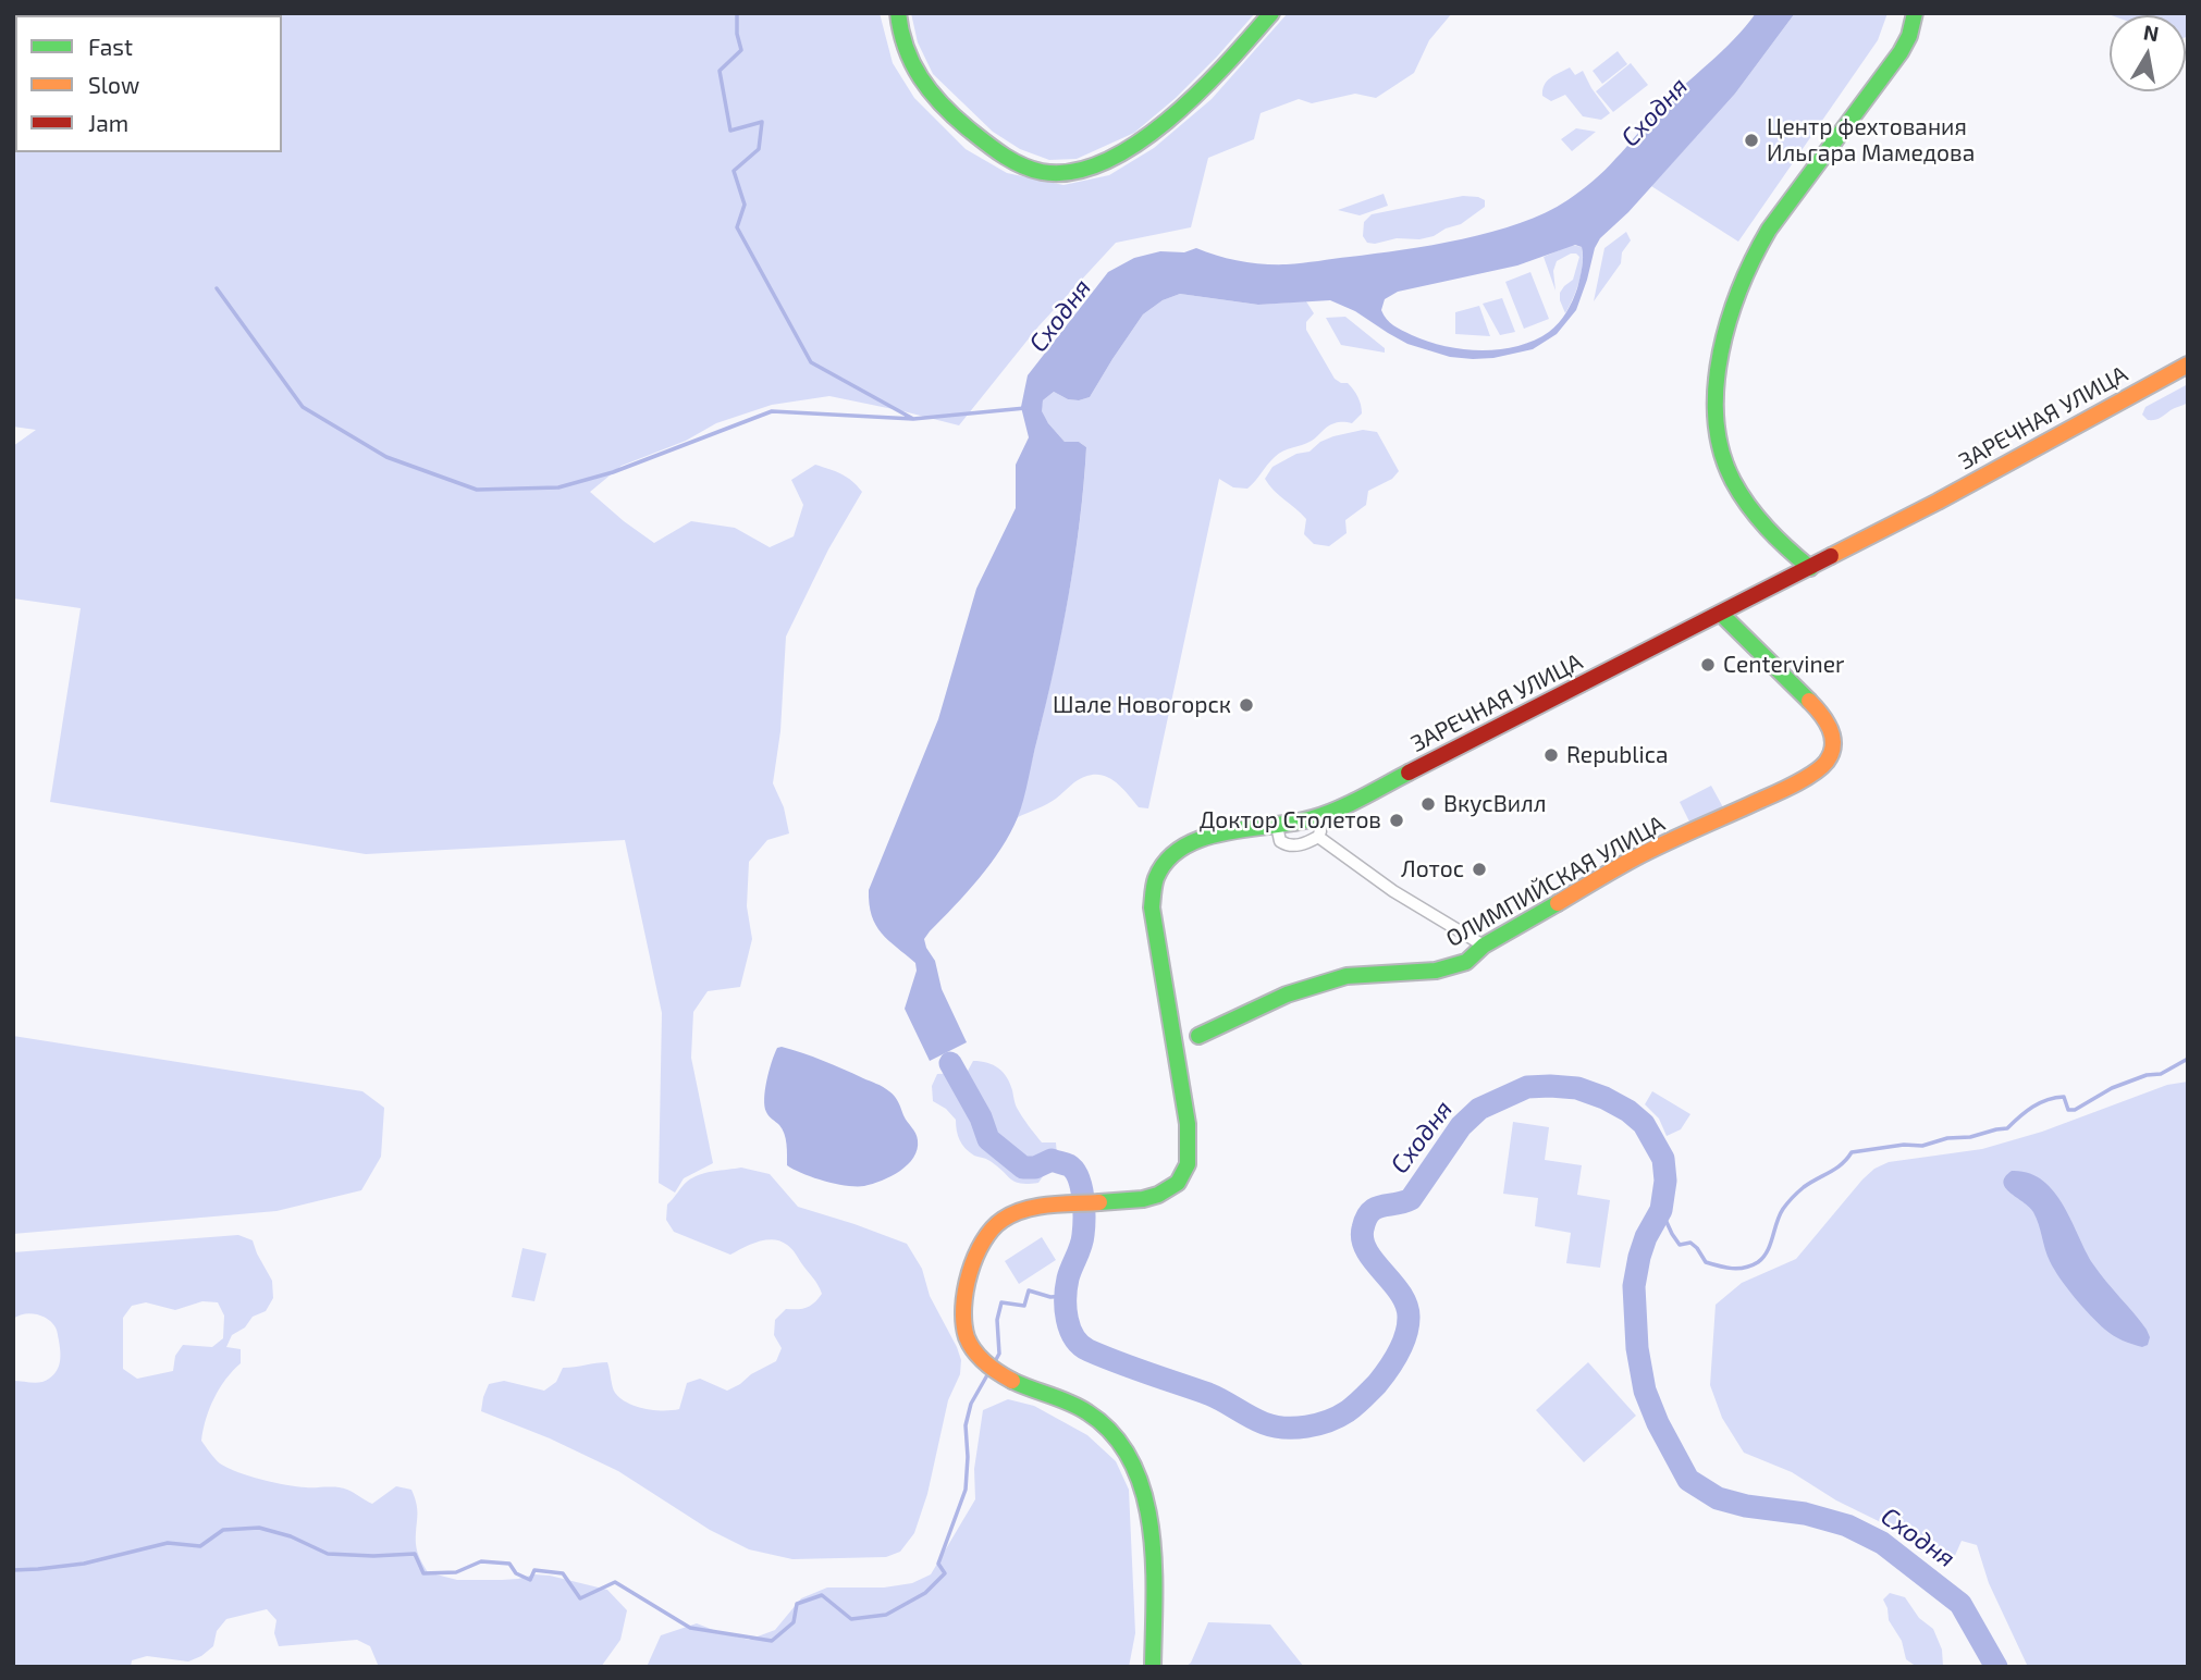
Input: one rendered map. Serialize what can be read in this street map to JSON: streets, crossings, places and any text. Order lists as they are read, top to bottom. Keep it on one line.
{"streets":{"main road":["ЗАРЕЧНАЯ УЛИЦА","ОЛИМПИЙСКАЯ УЛИЦА"]},"crossings":[["ЗАРЕЧНАЯ УЛИЦА","ОЛИМПИЙСКАЯ УЛИЦА"]],"water":["Сходня"],"places":["Центр фехтования Ильгара Мамедова","Centerviner","Шале Новогорск","Republica","ВкусВилл","Доктор Столетов","Лотос"],"legend":["Fast","Slow","Jam"],"north":"top"}
